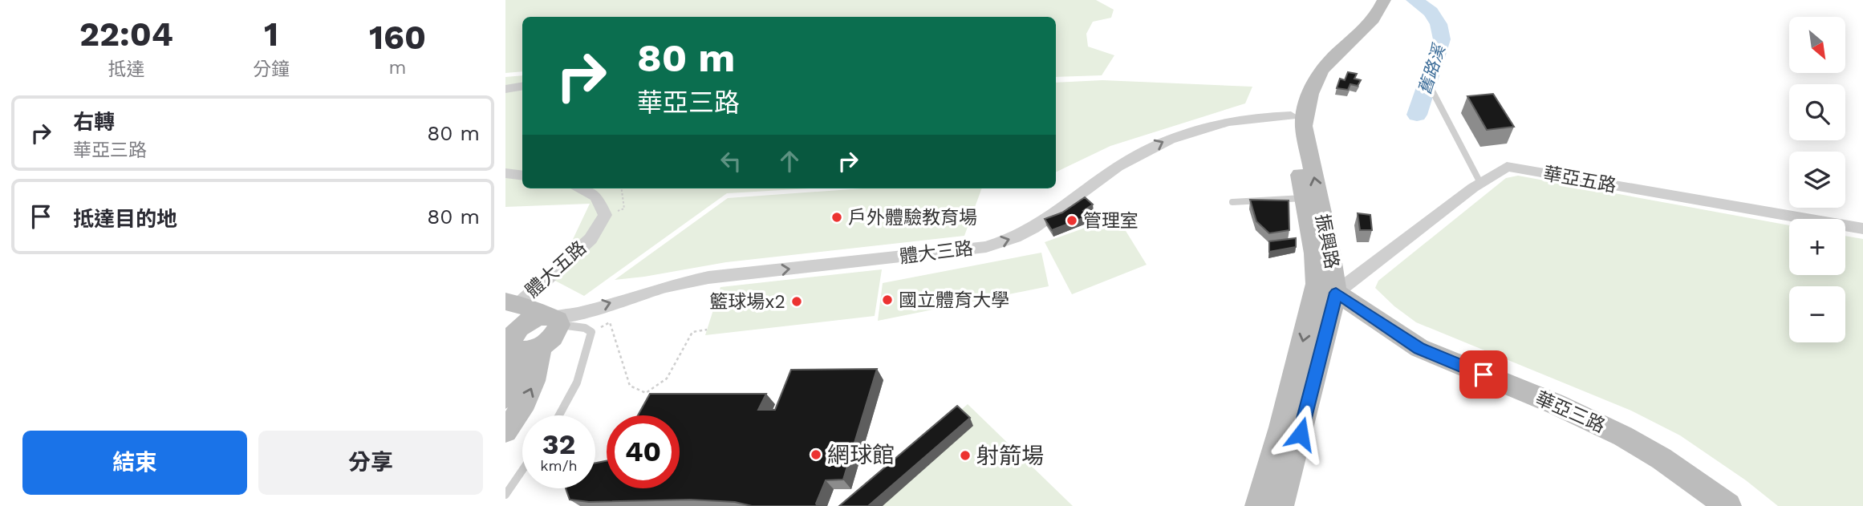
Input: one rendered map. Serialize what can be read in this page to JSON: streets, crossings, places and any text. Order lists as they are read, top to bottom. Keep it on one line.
{"streets":{"street":["華亞五路","振興路","體大三路","體大五路","華亞三路"]},"crossings":[["華亞五路","振興路"],["華亞五路","華亞三路"],["振興路","體大三路"],["振興路","華亞三路"]],"one_way":["體大三路"],"water":["舊路溪"],"places":["戶外體驗教育場","管理室","國立體育大學","籃球場x2","網球館","射箭場"],"north":"bottom right","page":{"eta":["22:04","抵達","1","分鐘","160","m"],"map_buttons":["+","−"],"turn":["80 m","華亞三路"],"list":[{"name":"右轉","note":"華亞三路","value":"80 m"},{"name":"抵達目的地","value":"80 m"}],"speed":"32 km/h","limit":"40","buttons":["結束","分享"]}}
